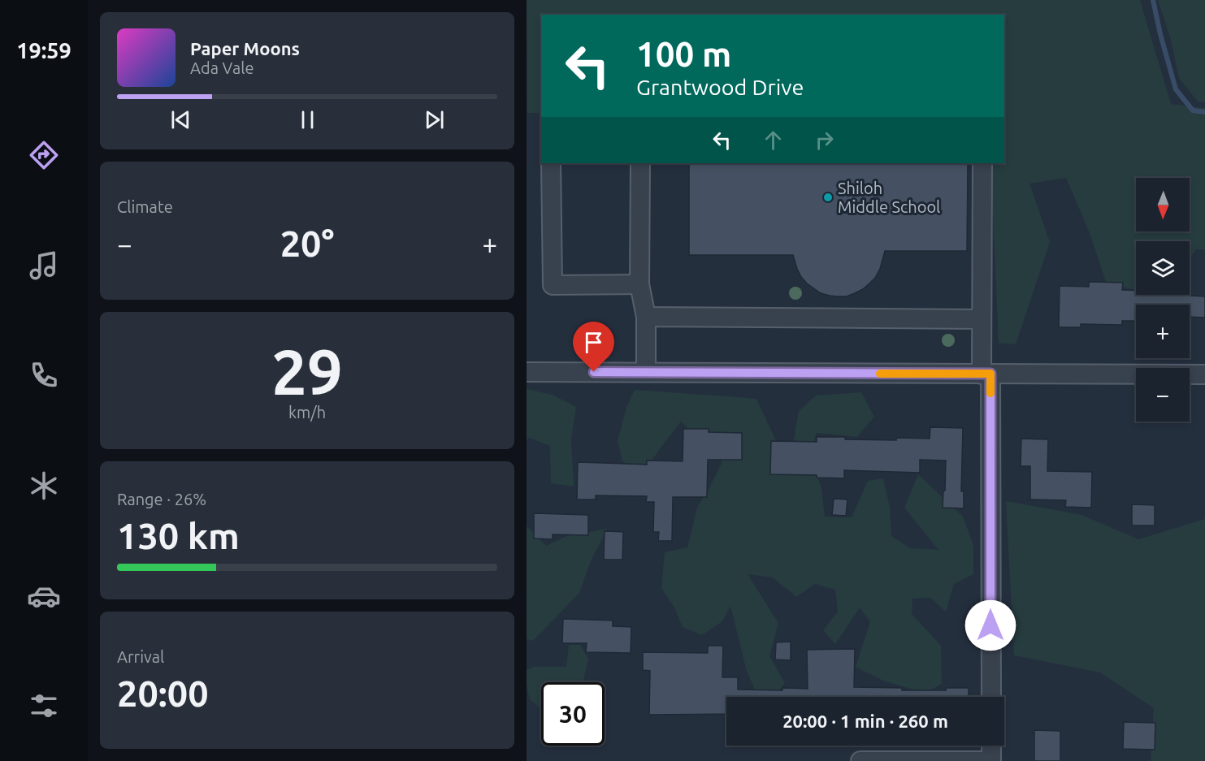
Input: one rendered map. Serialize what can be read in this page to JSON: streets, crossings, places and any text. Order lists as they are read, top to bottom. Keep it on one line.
{"places":["Shiloh Middle School"],"north":"bottom","page":{"tabs":"19:59","turn":["100 m","Grantwood Drive"],"song":["Paper Moons","Ada Vale"],"tile":["Climate",["29","km/h"],["Range · 26%","130 km"],["Arrival","20:00"]],"map_buttons":["+","−"],"heat":["−","20°","+"],"limit":"30","trip":"20:00 · 1 min · 260 m"}}
